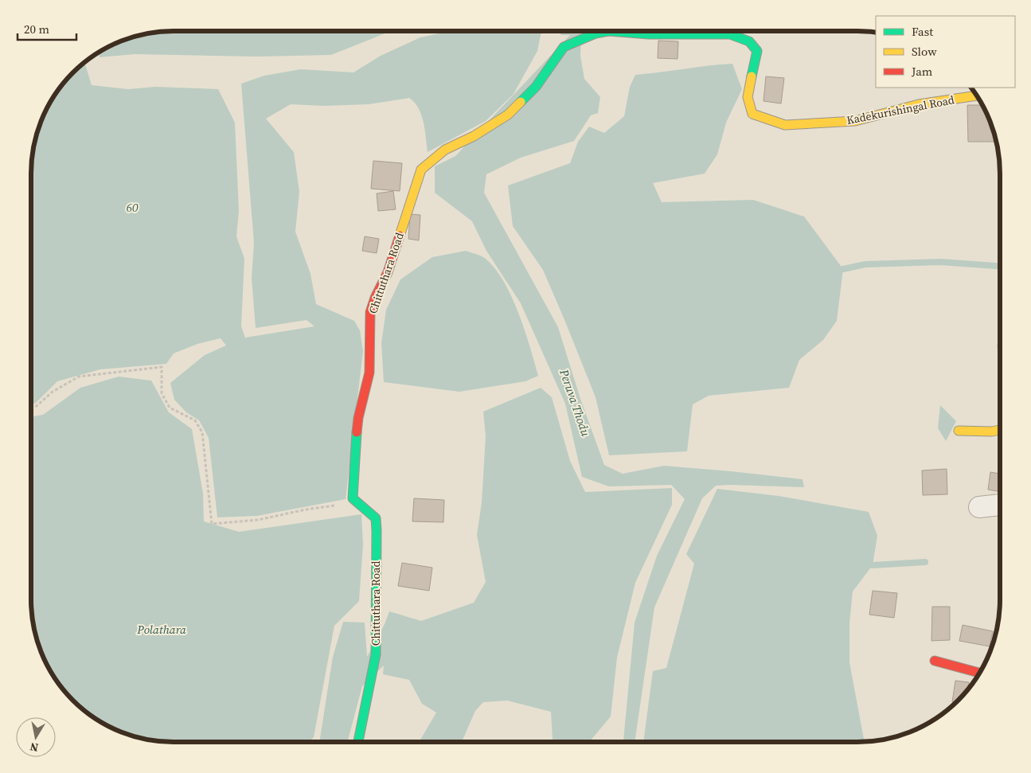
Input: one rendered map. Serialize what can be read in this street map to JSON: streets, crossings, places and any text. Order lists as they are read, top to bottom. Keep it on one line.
{"streets":{"street":["Kadekurishingal Road","Chittuthara Road"]},"crossings":[["Kadekurishingal Road","Chittuthara Road"]],"water":["60","Peruva Thodu","Polathara"],"legend":["Fast","Slow","Jam"],"scale_bar":"20 m","north":"bottom"}
